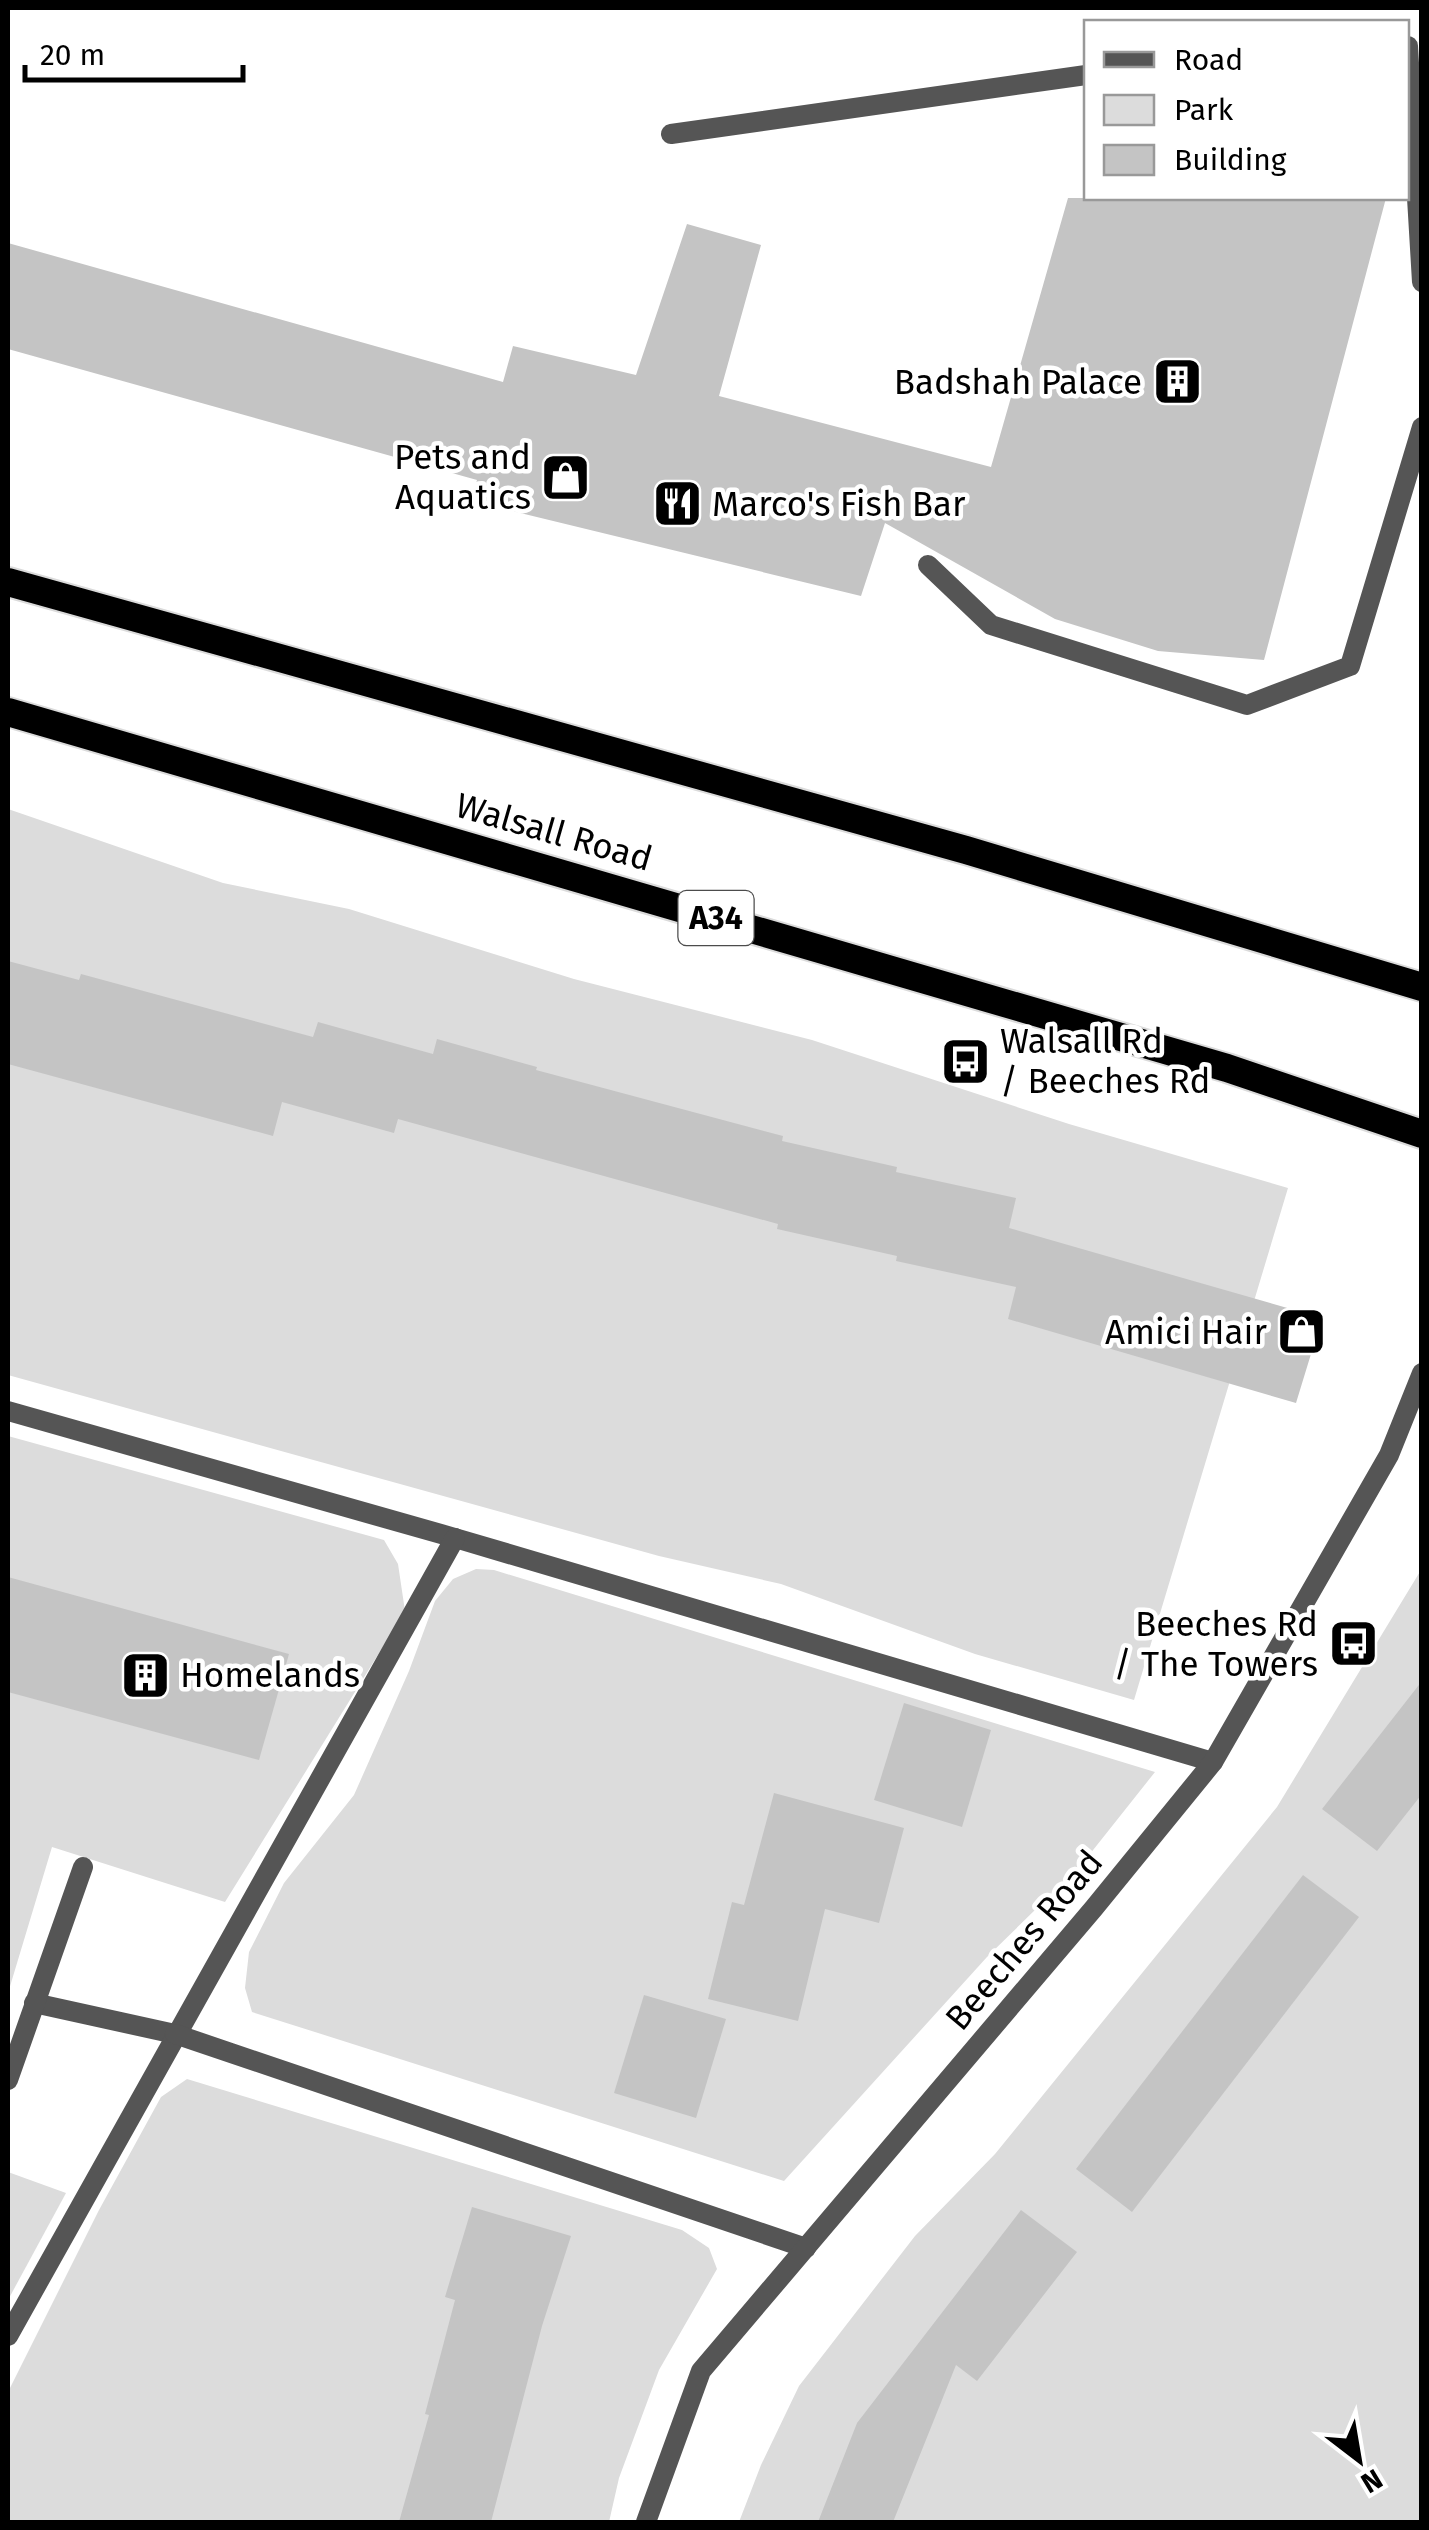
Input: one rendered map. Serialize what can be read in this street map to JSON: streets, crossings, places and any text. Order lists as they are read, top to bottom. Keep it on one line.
{"streets":{"highway":["Walsall Road","A34"],"street":["Beeches Road"]},"places":{"building":["Badshah Palace","Homelands"],"shop":["Pets and Aquatics","Amici Hair"],"restaurant":["Marco's Fish Bar"],"bus stop":["Walsall Rd / Beeches Rd","Beeches Rd / The Towers"]},"legend":["Road","Park","Building"],"scale_bar":"20 m","north":"bottom right"}
